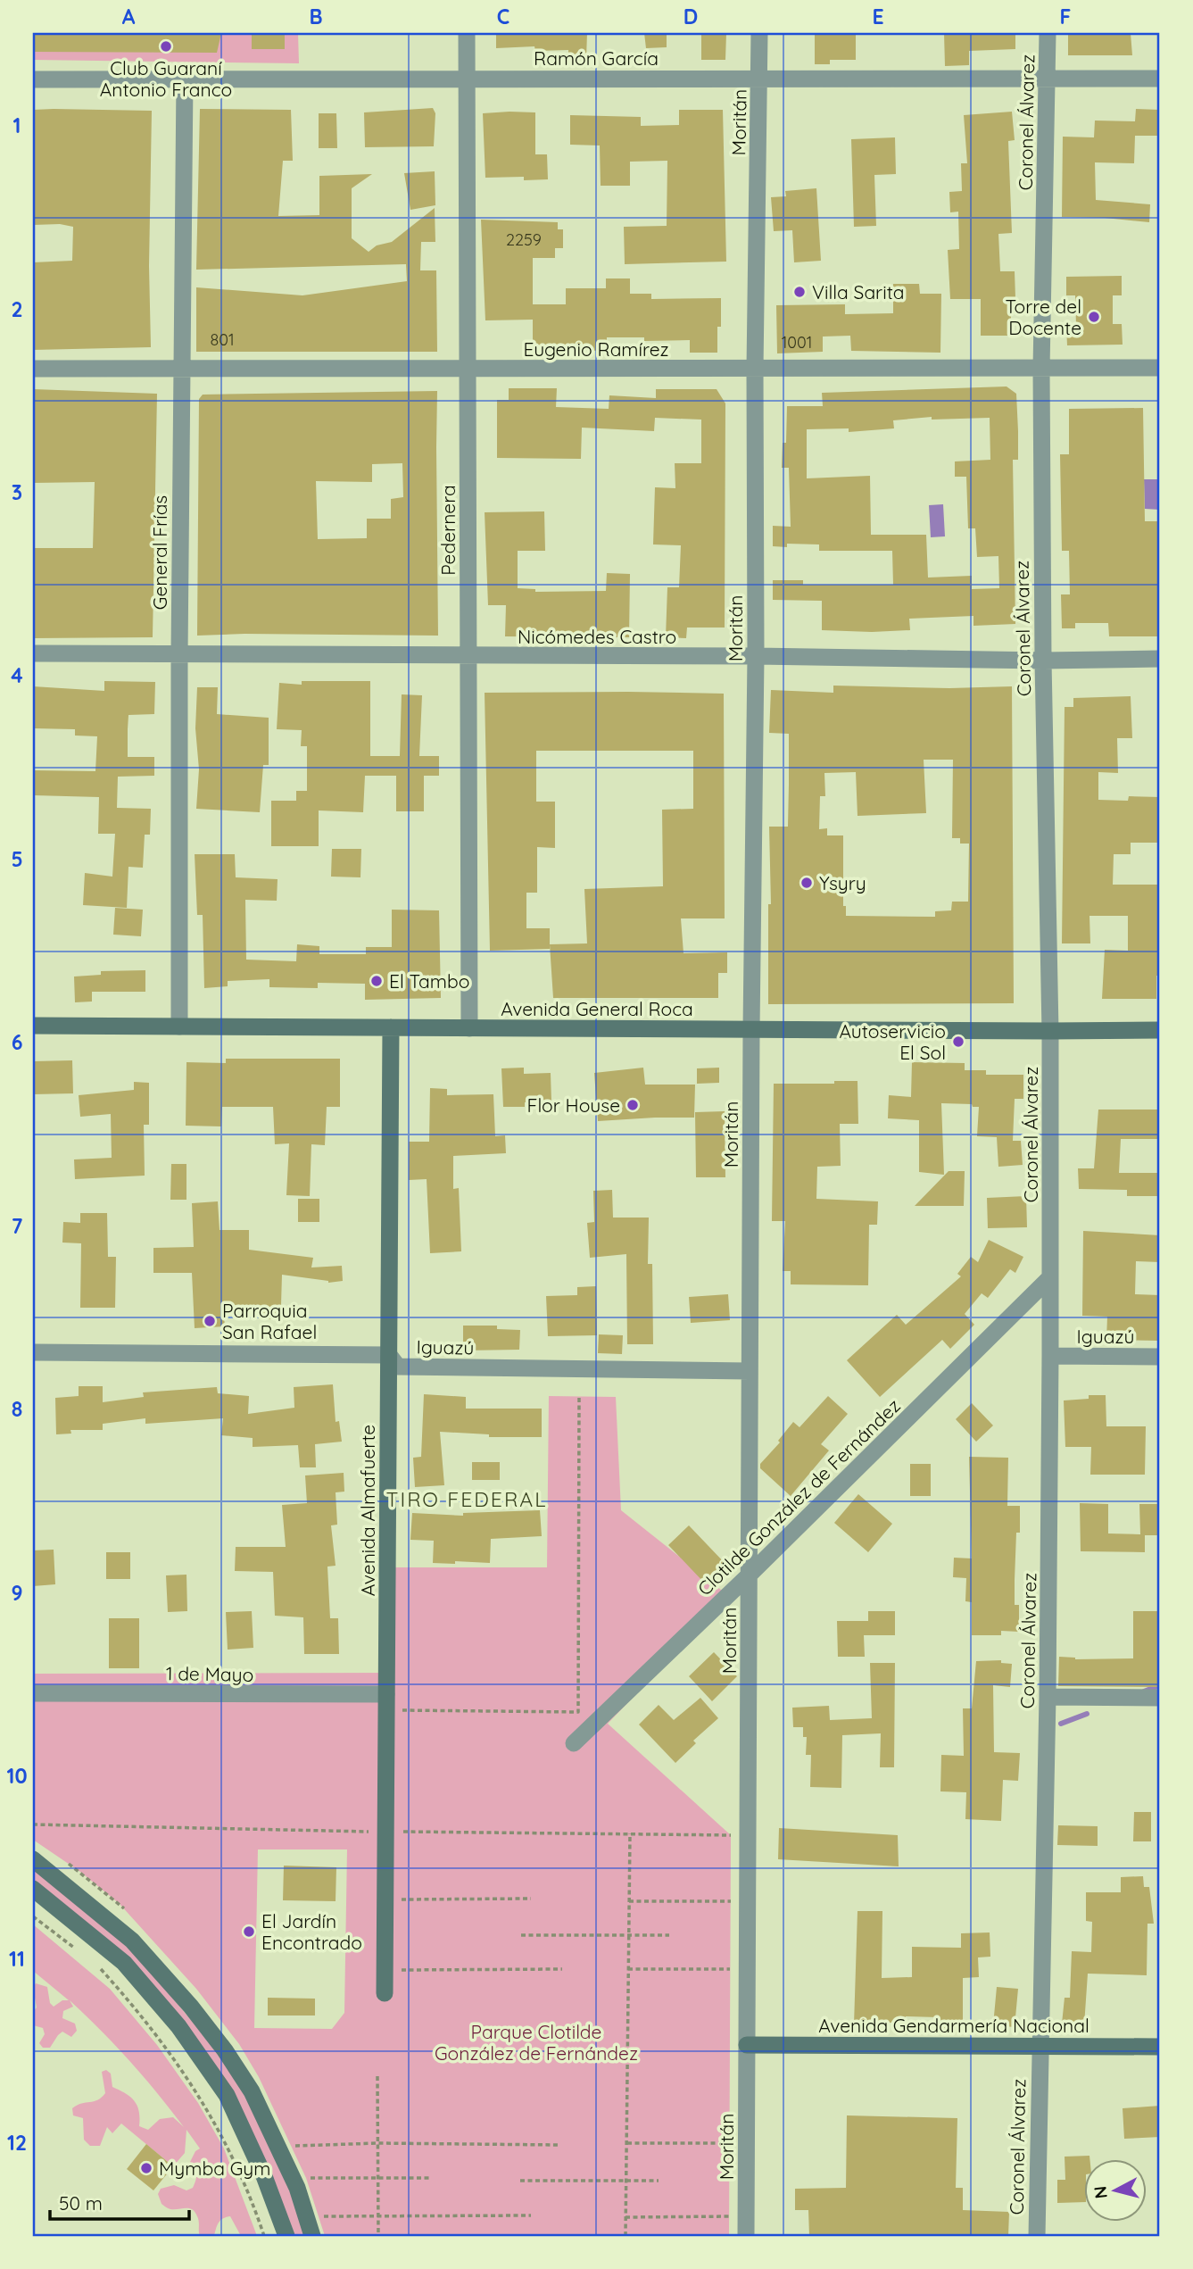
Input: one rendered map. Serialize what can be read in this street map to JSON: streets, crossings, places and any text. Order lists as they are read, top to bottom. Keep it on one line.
{"streets":{"main road":["Avenida General Roca","Avenida Almafuerte","Avenida Gendarmería Nacional"],"street":["Ramón García","Moritán","Coronel Álvarez","Eugenio Ramírez","Pedernera","General Frías","Nicómedes Castro","Iguazú","Clotilde González de Fernández","1 de Mayo"]},"crossings":[["Ramón García","Moritán"],["Ramón García","Coronel Álvarez"],["Ramón García","Pedernera"],["Ramón García","General Frías"],["Moritán","Eugenio Ramírez"],["Moritán","Nicómedes Castro"],["Moritán","Avenida General Roca"],["Moritán","Iguazú"],["Moritán","Clotilde González de Fernández"],["Moritán","Avenida Gendarmería Nacional"],["Coronel Álvarez","Eugenio Ramírez"],["Coronel Álvarez","Nicómedes Castro"],["Coronel Álvarez","Avenida General Roca"],["Coronel Álvarez","Iguazú"],["Coronel Álvarez","Clotilde González de Fernández"],["Coronel Álvarez","Avenida Gendarmería Nacional"],["Eugenio Ramírez","Pedernera"],["Eugenio Ramírez","General Frías"],["Pedernera","Nicómedes Castro"],["Pedernera","Avenida General Roca"],["General Frías","Nicómedes Castro"],["General Frías","Avenida General Roca"],["Avenida General Roca","Avenida Almafuerte"],["Iguazú","Avenida Almafuerte"],["Avenida Almafuerte","1 de Mayo"]],"districts":["TIRO FEDERAL"],"parks":["Parque Clotilde González de Fernández"],"places":["Club Guaraní Antonio Franco","Villa Sarita","Torre del Docente","Ysyry","El Tambo","Autoservicio El Sol","Flor House","Parroquia San Rafael","El Jardín Encontrado","Mymba Gym"],"house_numbers":["2259","801","1001"],"scale_bar":"50 m","north":"left","grid":{"columns":["A","B","C","D","E","F"],"rows":["1","2","3","4","5","6","7","8","9","10","11","12"]}}
